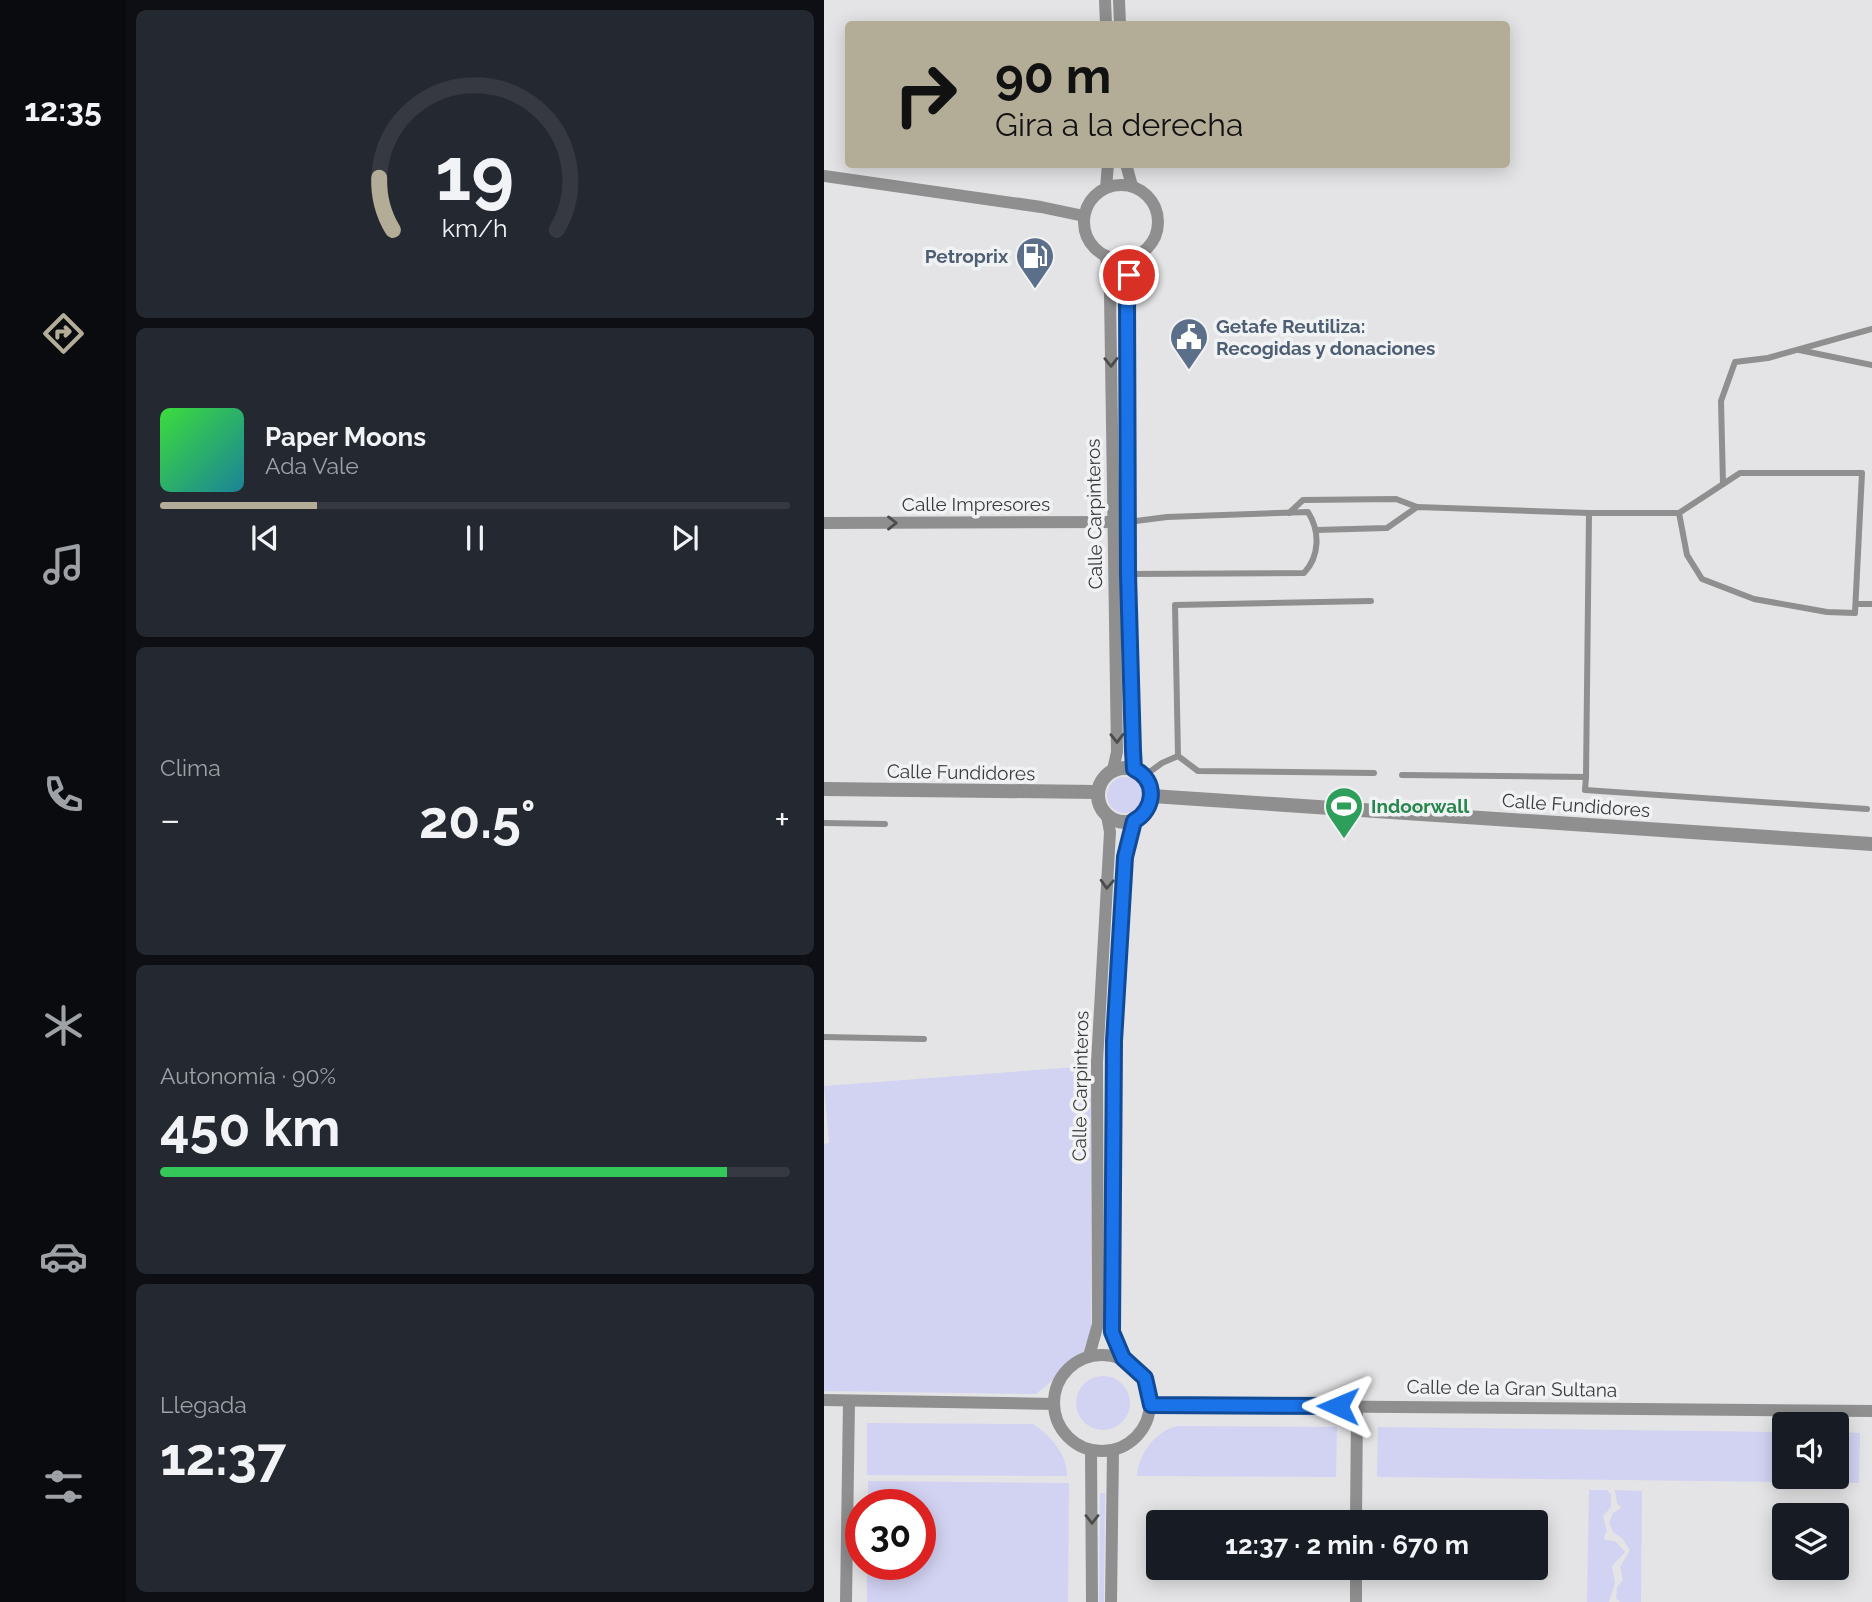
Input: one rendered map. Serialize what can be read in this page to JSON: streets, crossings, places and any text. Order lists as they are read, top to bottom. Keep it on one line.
{"streets":{"street":["Calle Impresores","Calle Carpinteros","Calle Fundidores","Calle de la Gran Sultana"]},"crossings":[["Calle Impresores","Calle Carpinteros"],["Calle Carpinteros","Calle Fundidores"],["Calle Carpinteros","Calle de la Gran Sultana"]],"one_way":["Calle Impresores"],"places":{"fuel station":["Petroprix"],"public building":["Getafe Reutiliza: Recogidas y donaciones"],"sports":["Indoorwall"]},"page":{"tabs":"12:35","turn":["90 m","Gira a la derecha"],"song":["Paper Moons","Ada Vale"],"tile":["Clima",["Autonomía · 90%","450 km"],["Llegada","12:37"]],"heat":["−","20.5°","+"],"limit":"30","trip":"12:37 · 2 min · 670 m","gauge":["19","km/h"]}}
